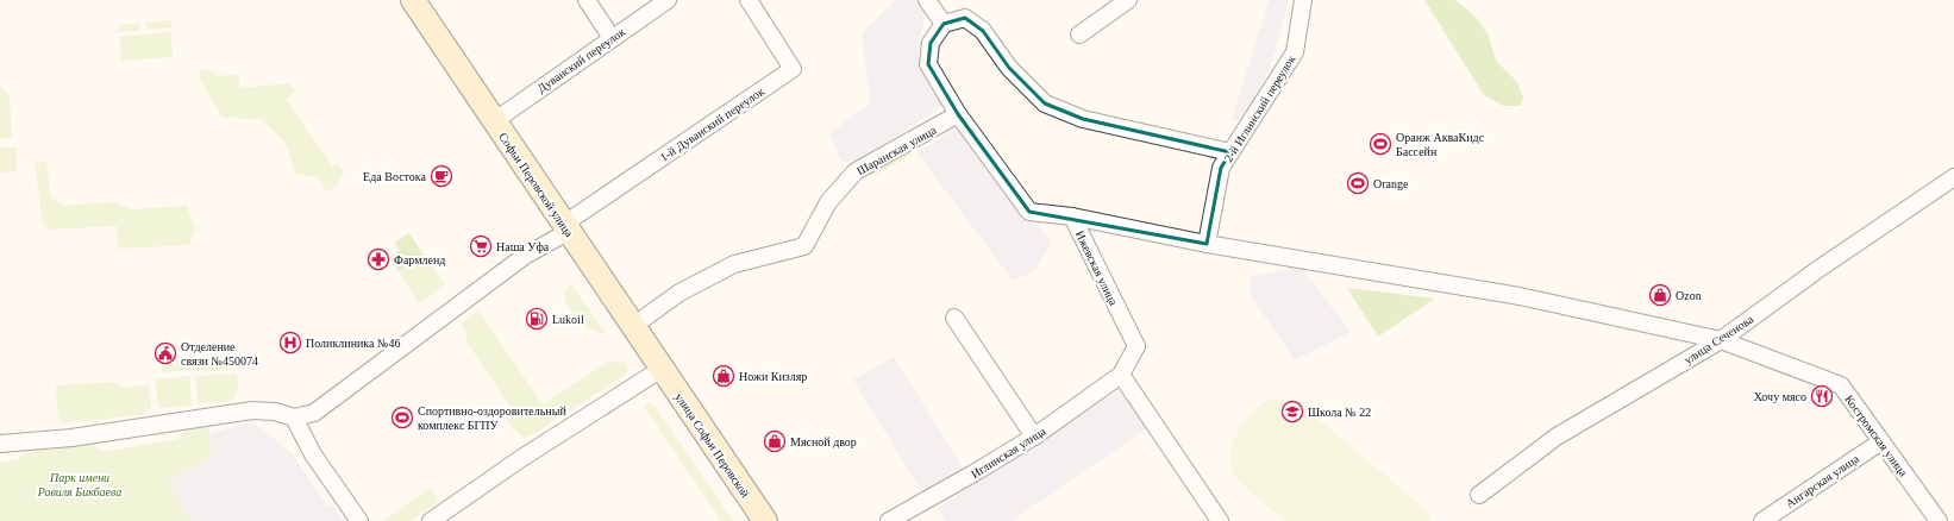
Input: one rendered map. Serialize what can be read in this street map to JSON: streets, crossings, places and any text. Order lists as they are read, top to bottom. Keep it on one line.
{"streets":{"main road":["Софьи Перовской улица","улица Софьи Перовской"],"street":["Дуванский переулок","2-й Иглинский переулок","1-й Дуванский переулок","Шаранская улица","Ижевская улица","улица Сеченова","Костромская улица","Иглинская улица","Ангарская улица"]},"crossings":[["Дуванский переулок","Софьи Перовской улица"],["2-й Иглинский переулок","Костромская улица"],["1-й Дуванский переулок","Софьи Перовской улица"],["Шаранская улица","Софьи Перовской улица"],["Шаранская улица","Ижевская улица"],["Софьи Перовской улица","улица Софьи Перовской"],["Ижевская улица","Костромская улица"],["Ижевская улица","Иглинская улица"],["улица Сеченова","Костромская улица"],["Костромская улица","Ангарская улица"]],"parks":["Парк имени Равиля Бикбаева"],"places":{"sports":["Оранж АкваКидс Бассейн","Orange","Спортивно-оздоровительный комплекс БГПУ"],"cafe":["Еда Востока"],"supermarket":["Наша Уфа"],"pharmacy":["Фармленд"],"shop":["Ozon","Ножи Кизляр","Мясной двор"],"fuel station":["Lukoil"],"hospital":["Поликлиника №46"],"public building":["Отделение связи №450074"],"restaurant":["Хочу мясо"],"school or university":["Школа № 22"]}}
